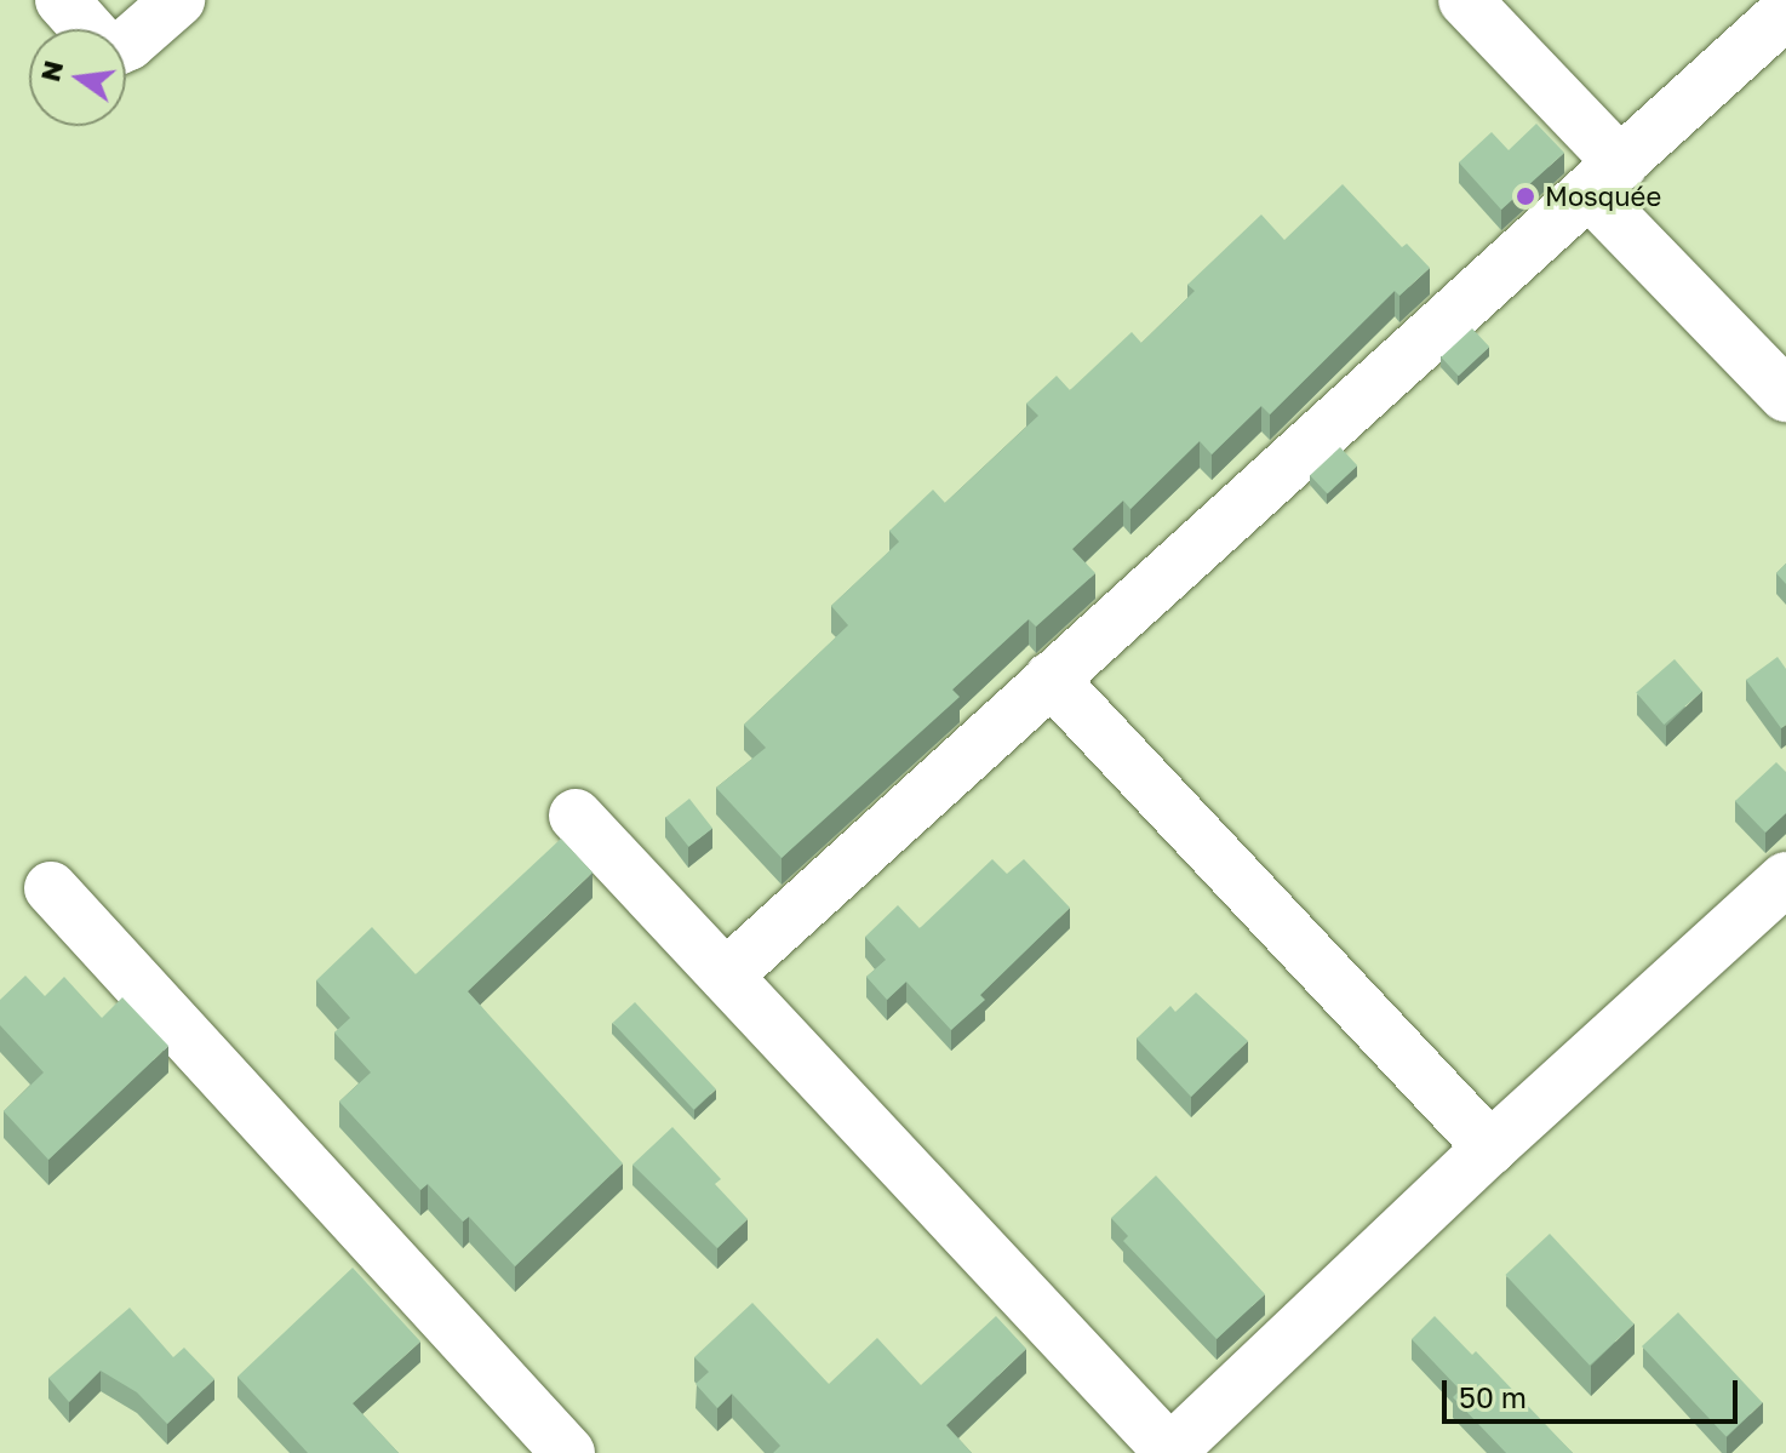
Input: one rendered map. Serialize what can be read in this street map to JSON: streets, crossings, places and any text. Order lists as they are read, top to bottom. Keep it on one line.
{"places":["Mosquée"],"scale_bar":"50 m","north":"left"}
